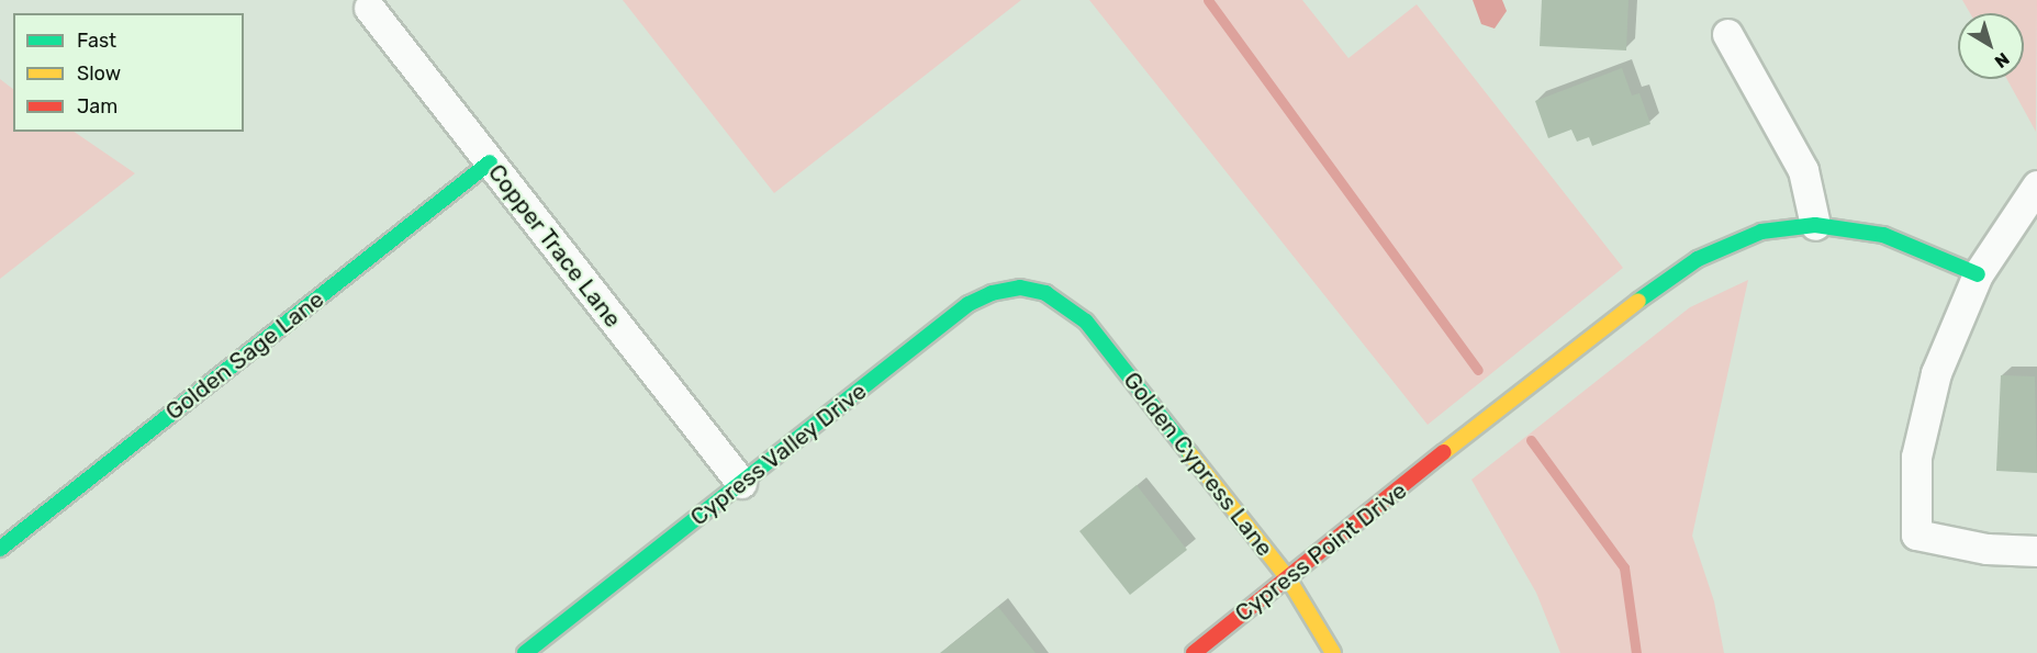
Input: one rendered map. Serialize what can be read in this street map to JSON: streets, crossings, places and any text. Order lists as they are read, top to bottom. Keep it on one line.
{"streets":{"street":["Copper Trace Lane","Golden Sage Lane","Cypress Valley Drive","Golden Cypress Lane","Cypress Point Drive"]},"crossings":[["Copper Trace Lane","Golden Sage Lane"],["Copper Trace Lane","Cypress Valley Drive"],["Cypress Valley Drive","Golden Cypress Lane"],["Golden Cypress Lane","Cypress Point Drive"]],"legend":["Fast","Slow","Jam"],"north":"bottom right"}
